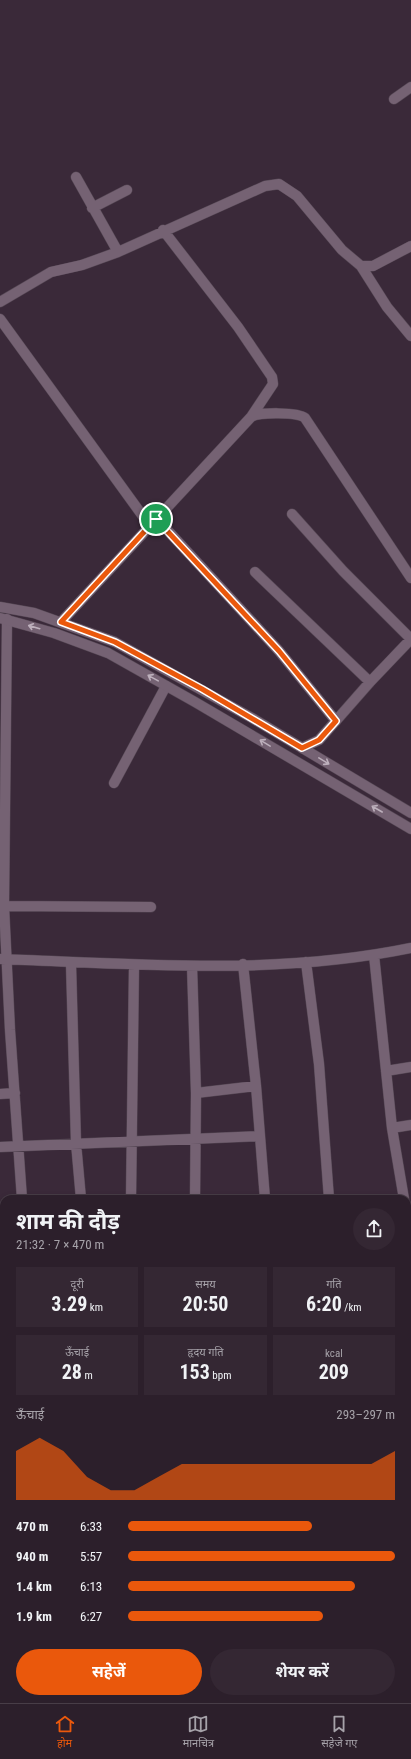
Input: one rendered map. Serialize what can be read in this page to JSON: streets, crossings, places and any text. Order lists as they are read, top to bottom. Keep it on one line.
{"page":{"heading":["शाम की दौड़","21:32 · 7 × 470 m"],"stats":[["दूरी","3.29 km"],["समय","20:50"],["गति","6:20 /km"],["ऊँचाई","28 m"],["हृदय गति","153 bpm"],["kcal","209"]],"chart":["ऊँचाई","293–297 m"],"list":[{"name":"470 m","note":"6:33"},{"name":"940 m","note":"5:57"},{"name":"1.4 km","note":"6:13"},{"name":"1.9 km","note":"6:27"}],"buttons":["सहेजें","शेयर करें"],"tabs":["होम","मानचित्र","सहेजे गए"]}}
